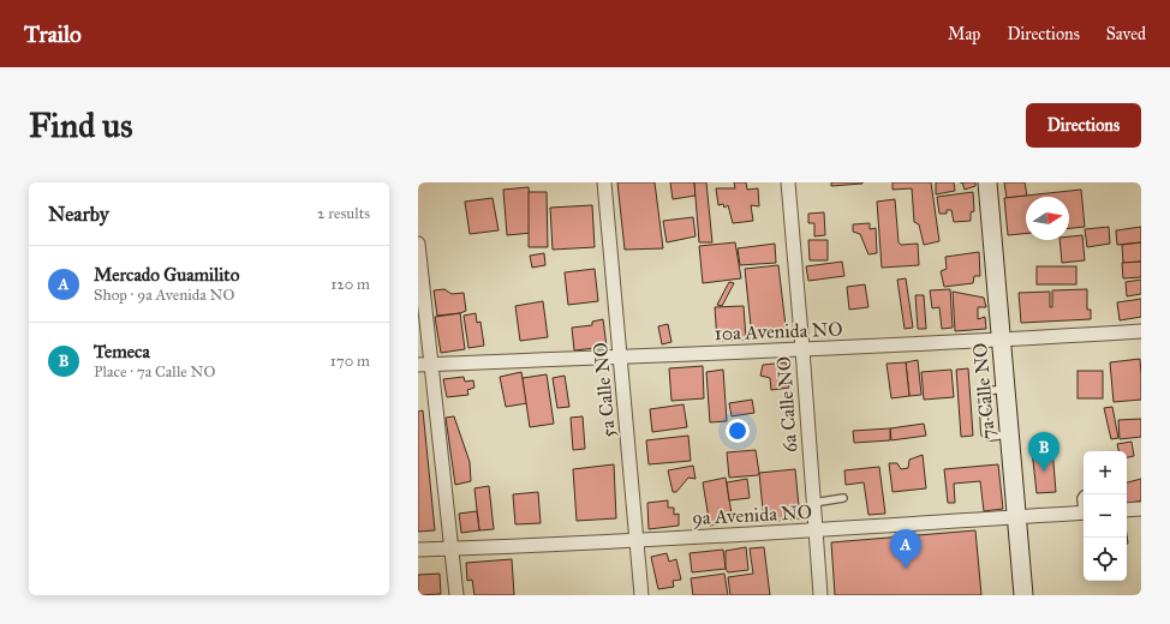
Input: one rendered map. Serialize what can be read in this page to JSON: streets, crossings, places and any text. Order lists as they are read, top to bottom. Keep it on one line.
{"streets":{"street":["10a Avenida NO","5a Calle NO","7a Calle NO","6a Calle NO","9a Avenida NO"]},"crossings":[["10a Avenida NO","5a Calle NO"],["10a Avenida NO","7a Calle NO"],["10a Avenida NO","6a Calle NO"],["5a Calle NO","9a Avenida NO"],["7a Calle NO","9a Avenida NO"],["6a Calle NO","9a Avenida NO"]],"north":"right","page":{"header":"Trailo","nav":["Map","Directions","Saved"],"buttons":"Directions","title":"Find us","heading":["Nearby","2 results"],"list":[{"mark":"A","name":"Mercado Guamilito","note":"Shop · 9a Avenida NO","value":"120 m"},{"mark":"B","name":"Temeca","note":"Place · 7a Calle NO","value":"170 m"}],"pins":["B","A"],"map_buttons":["+","−"]}}
